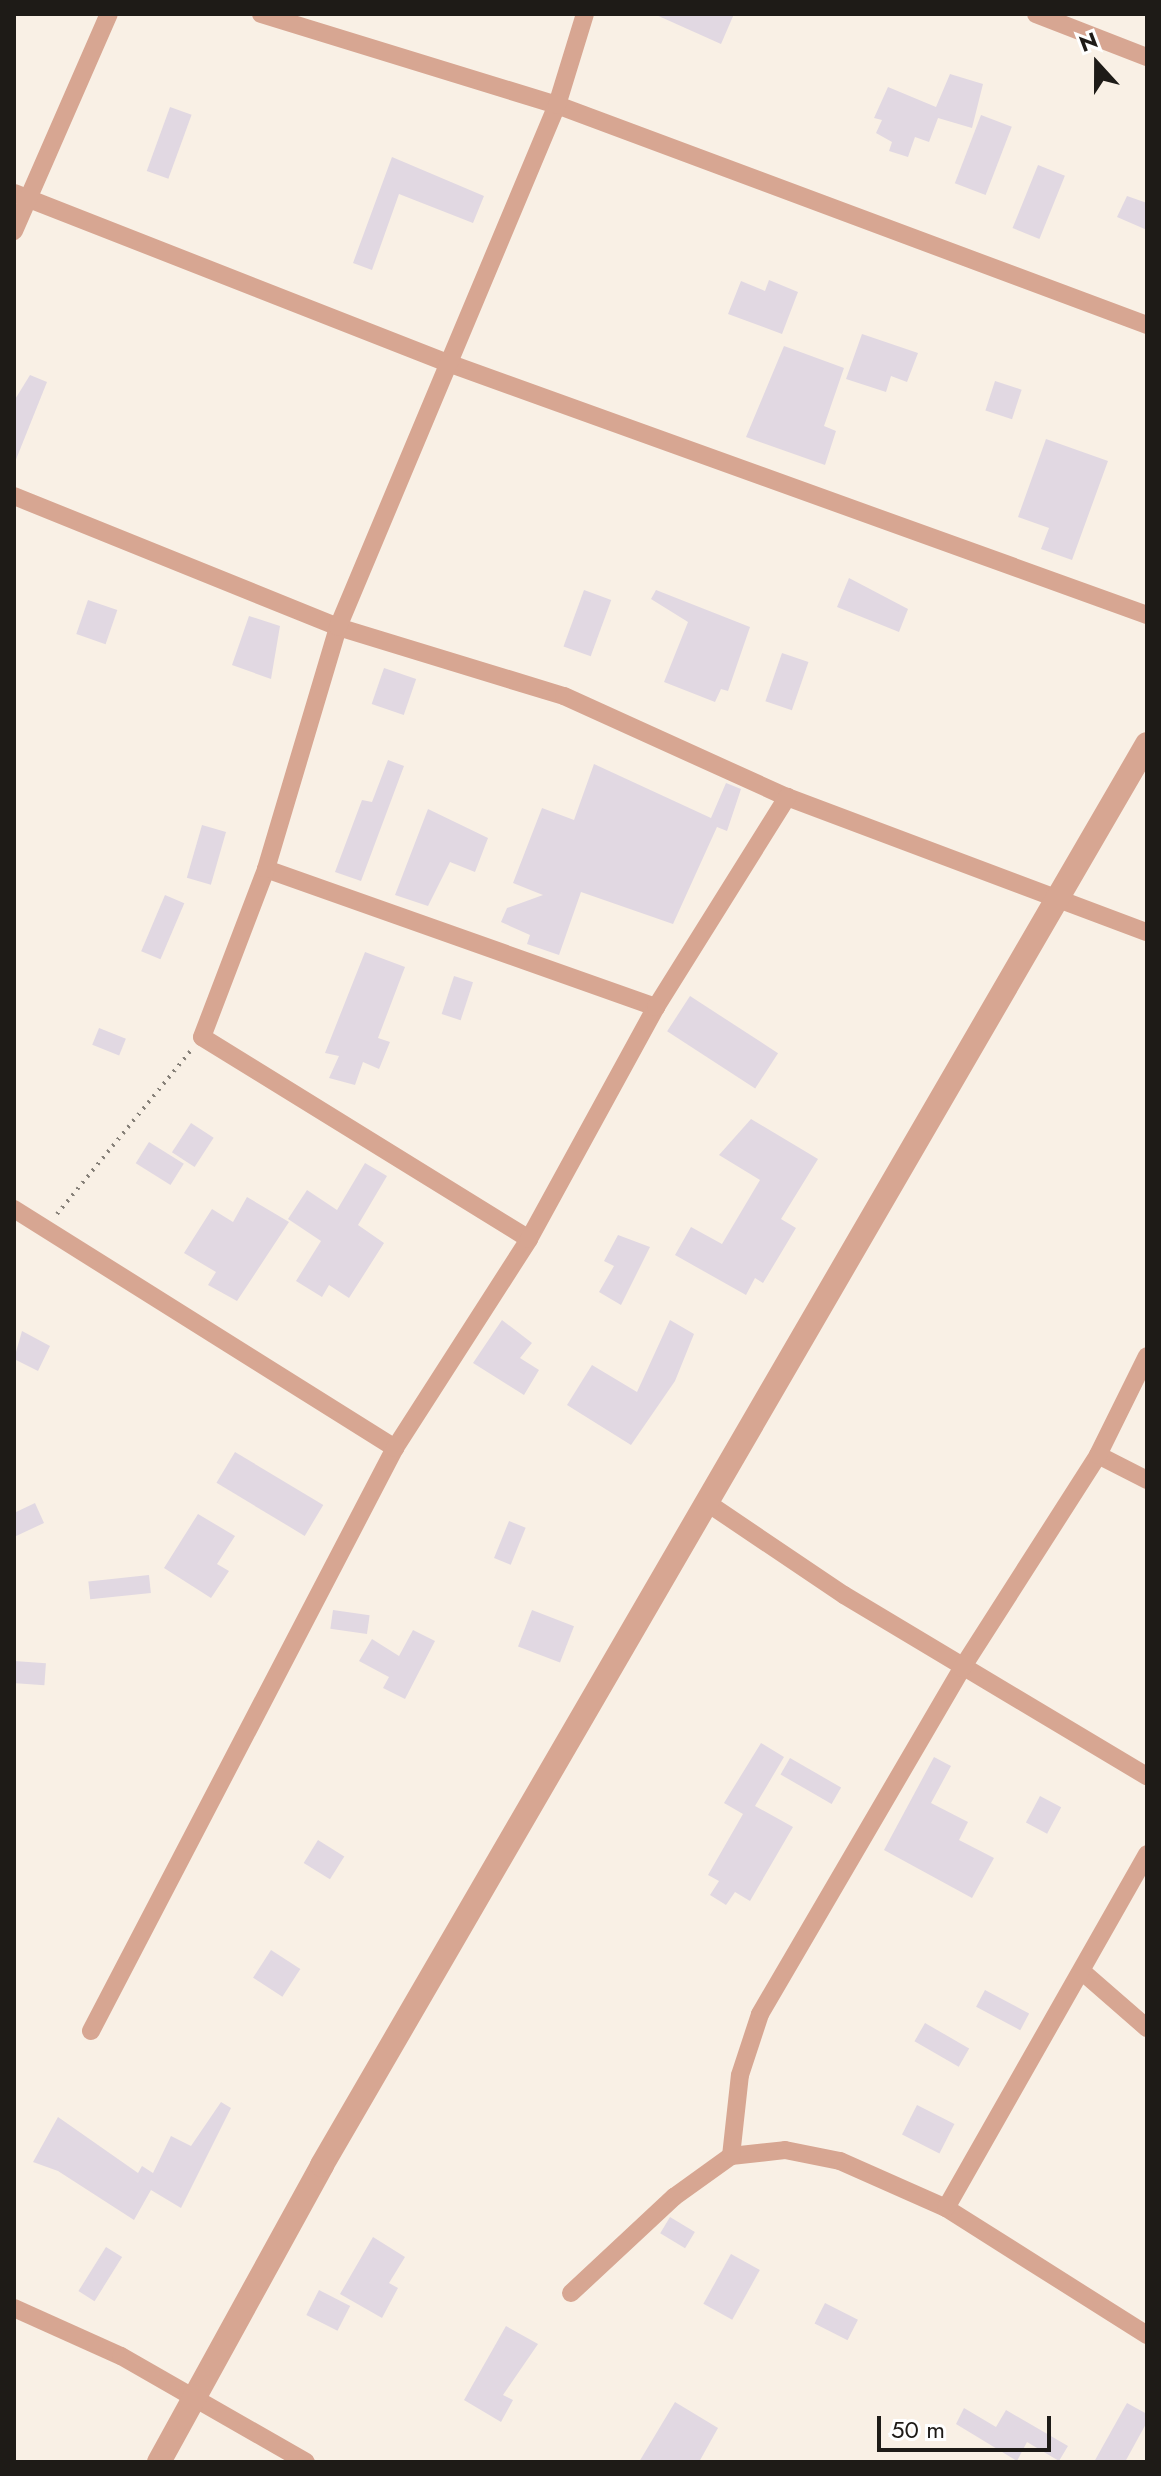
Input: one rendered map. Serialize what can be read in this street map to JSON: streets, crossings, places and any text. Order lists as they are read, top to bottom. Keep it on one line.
{"scale_bar":"50 m","north":"top"}
